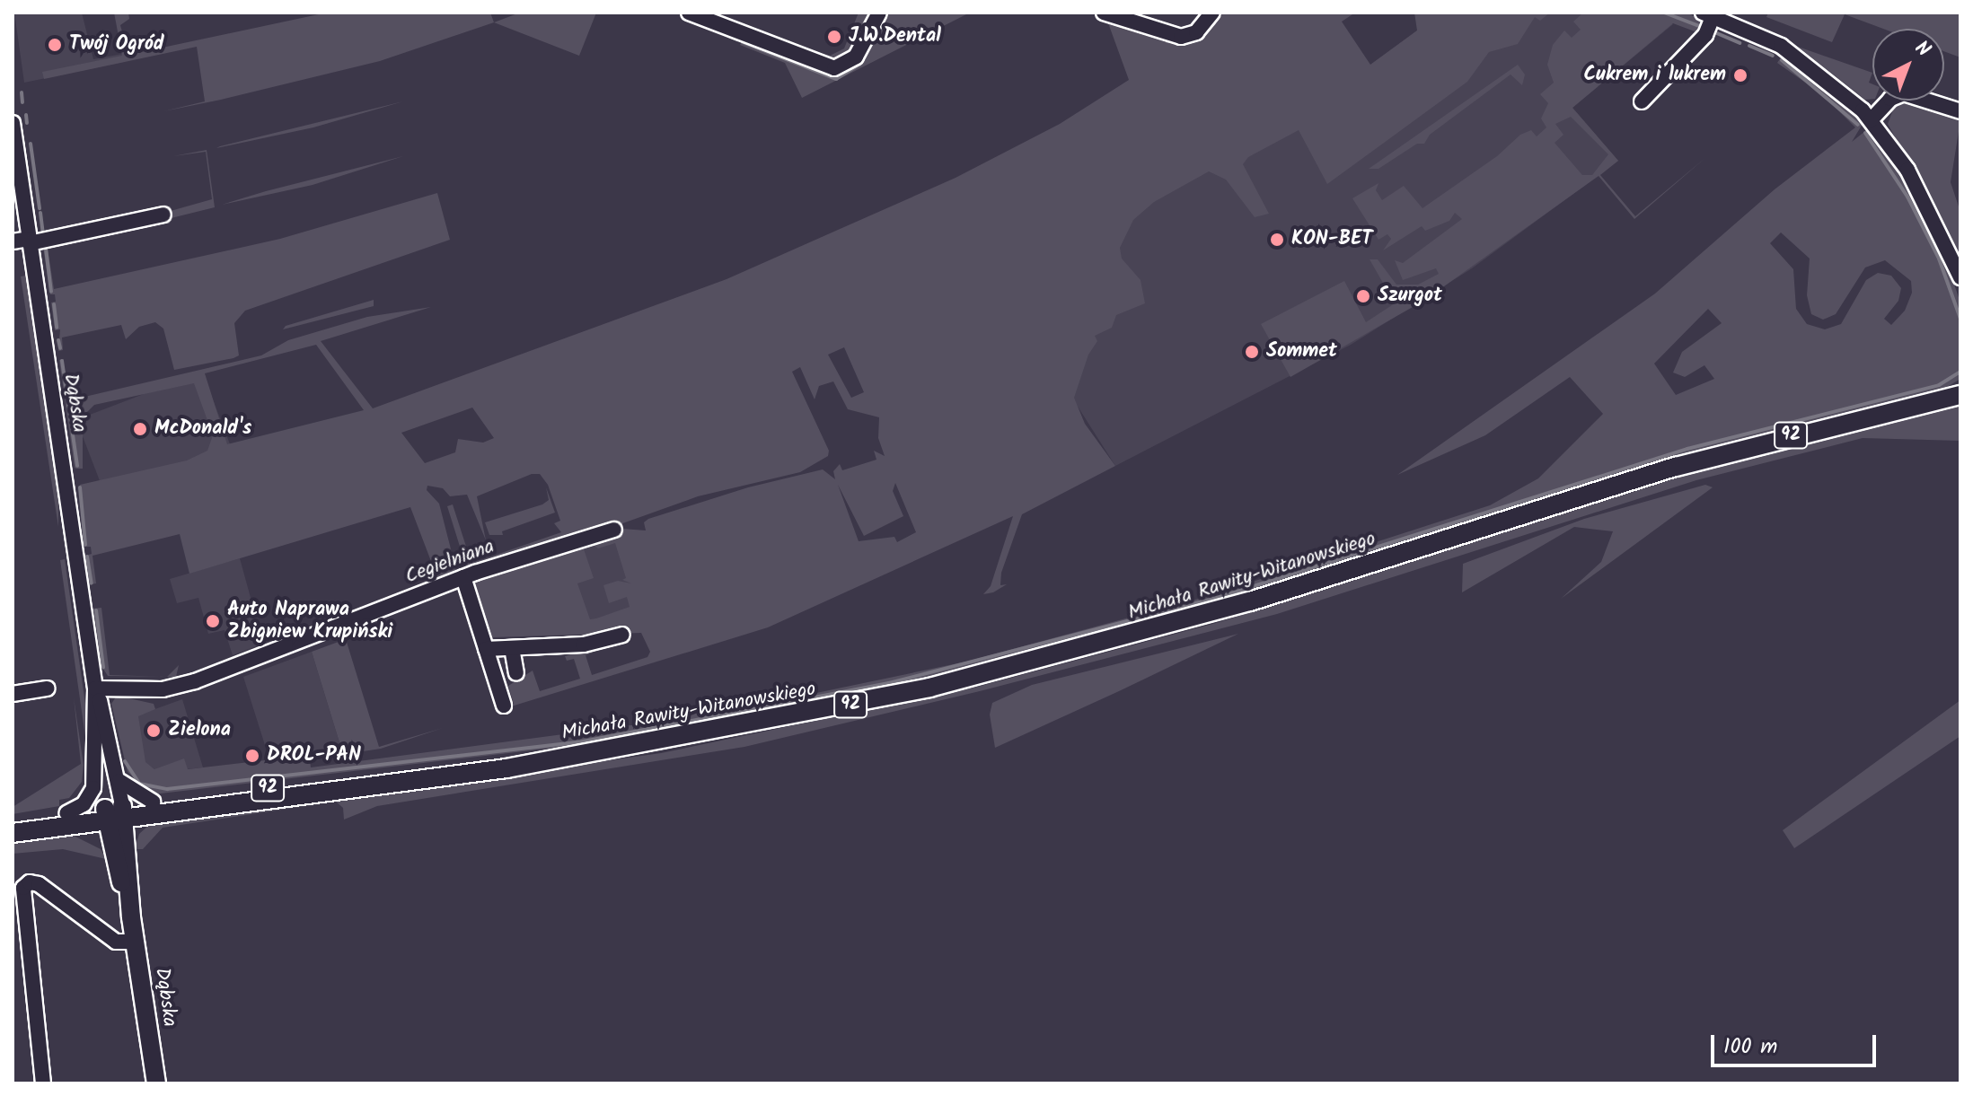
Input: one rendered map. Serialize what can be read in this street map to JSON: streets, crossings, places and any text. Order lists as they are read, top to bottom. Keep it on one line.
{"streets":{"main road":["Dąbska","92","Michała Rawity-Witanowskiego"],"street":["Cegielniana"]},"crossings":[["Dąbska","Cegielniana"],["Dąbska","Michała Rawity-Witanowskiego"]],"places":["J.W.Dental","Twój Ogród","Cukrem i lukrem","KON-BET","Szurgot","Sommet","McDonald's","Auto Naprawa Zbigniew Krupiński","Zielona","DROL-PAN"],"scale_bar":"100 m","north":"top right"}
